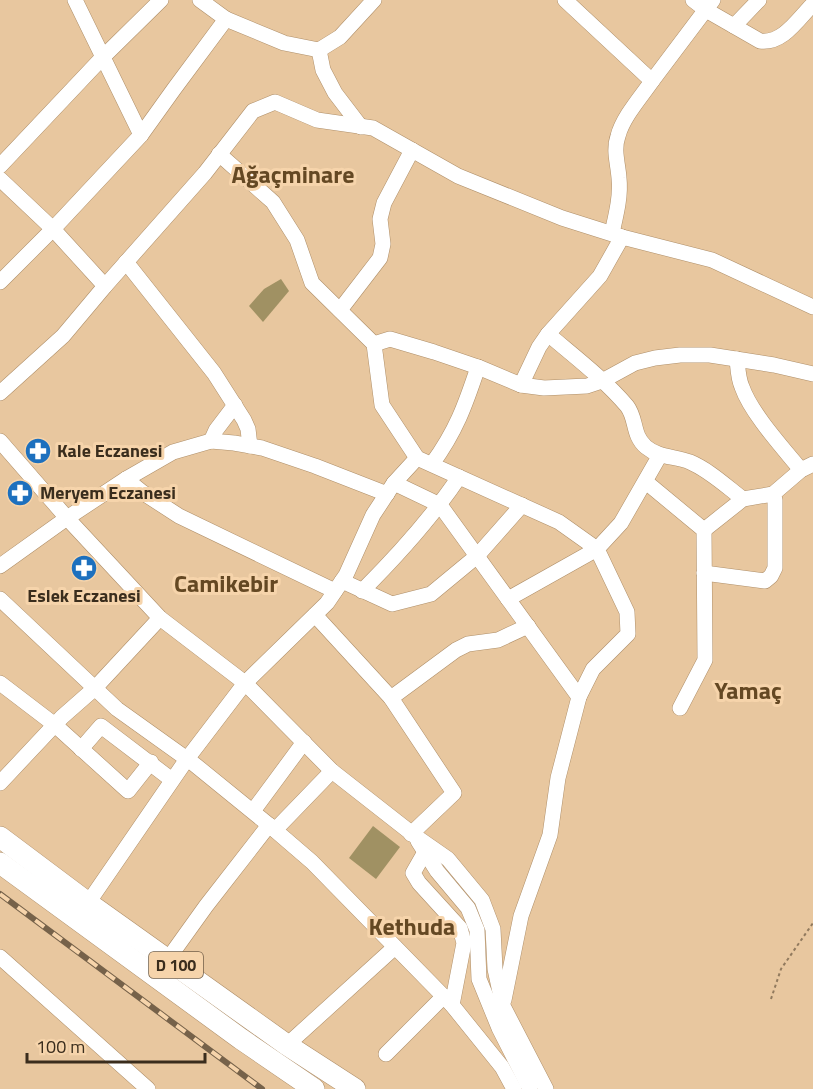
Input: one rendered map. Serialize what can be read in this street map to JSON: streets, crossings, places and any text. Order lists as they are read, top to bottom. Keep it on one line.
{"streets":{"highway":["D 100"]},"districts":["Ağaçminare","Camikebir","Yamaç","Kethuda"],"places":{"pharmacy":["Kale Eczanesi","Meryem Eczanesi","Eslek Eczanesi"]},"scale_bar":"100 m"}
